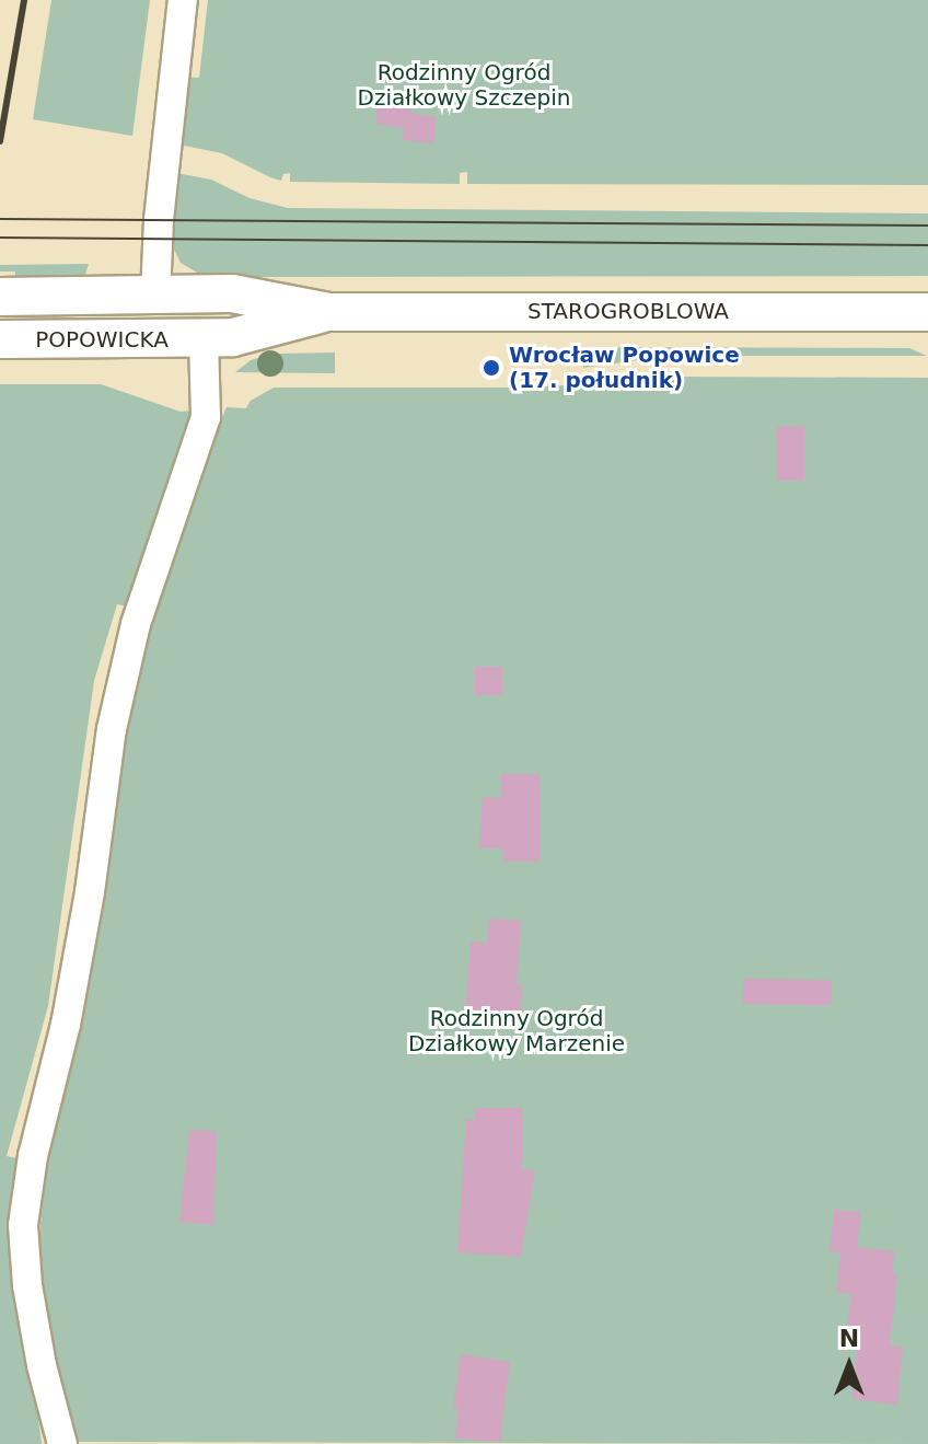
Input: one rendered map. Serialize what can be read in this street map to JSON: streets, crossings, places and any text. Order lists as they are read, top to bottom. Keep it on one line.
{"streets":{"street":["STAROGROBLOWA","POPOWICKA"]},"crossings":[["STAROGROBLOWA","POPOWICKA"]],"parks":["Rodzinny Ogród Działkowy Szczepin","Rodzinny Ogród Działkowy Marzenie"],"places":["Wrocław Popowice (17. południk)"],"north":"top"}
